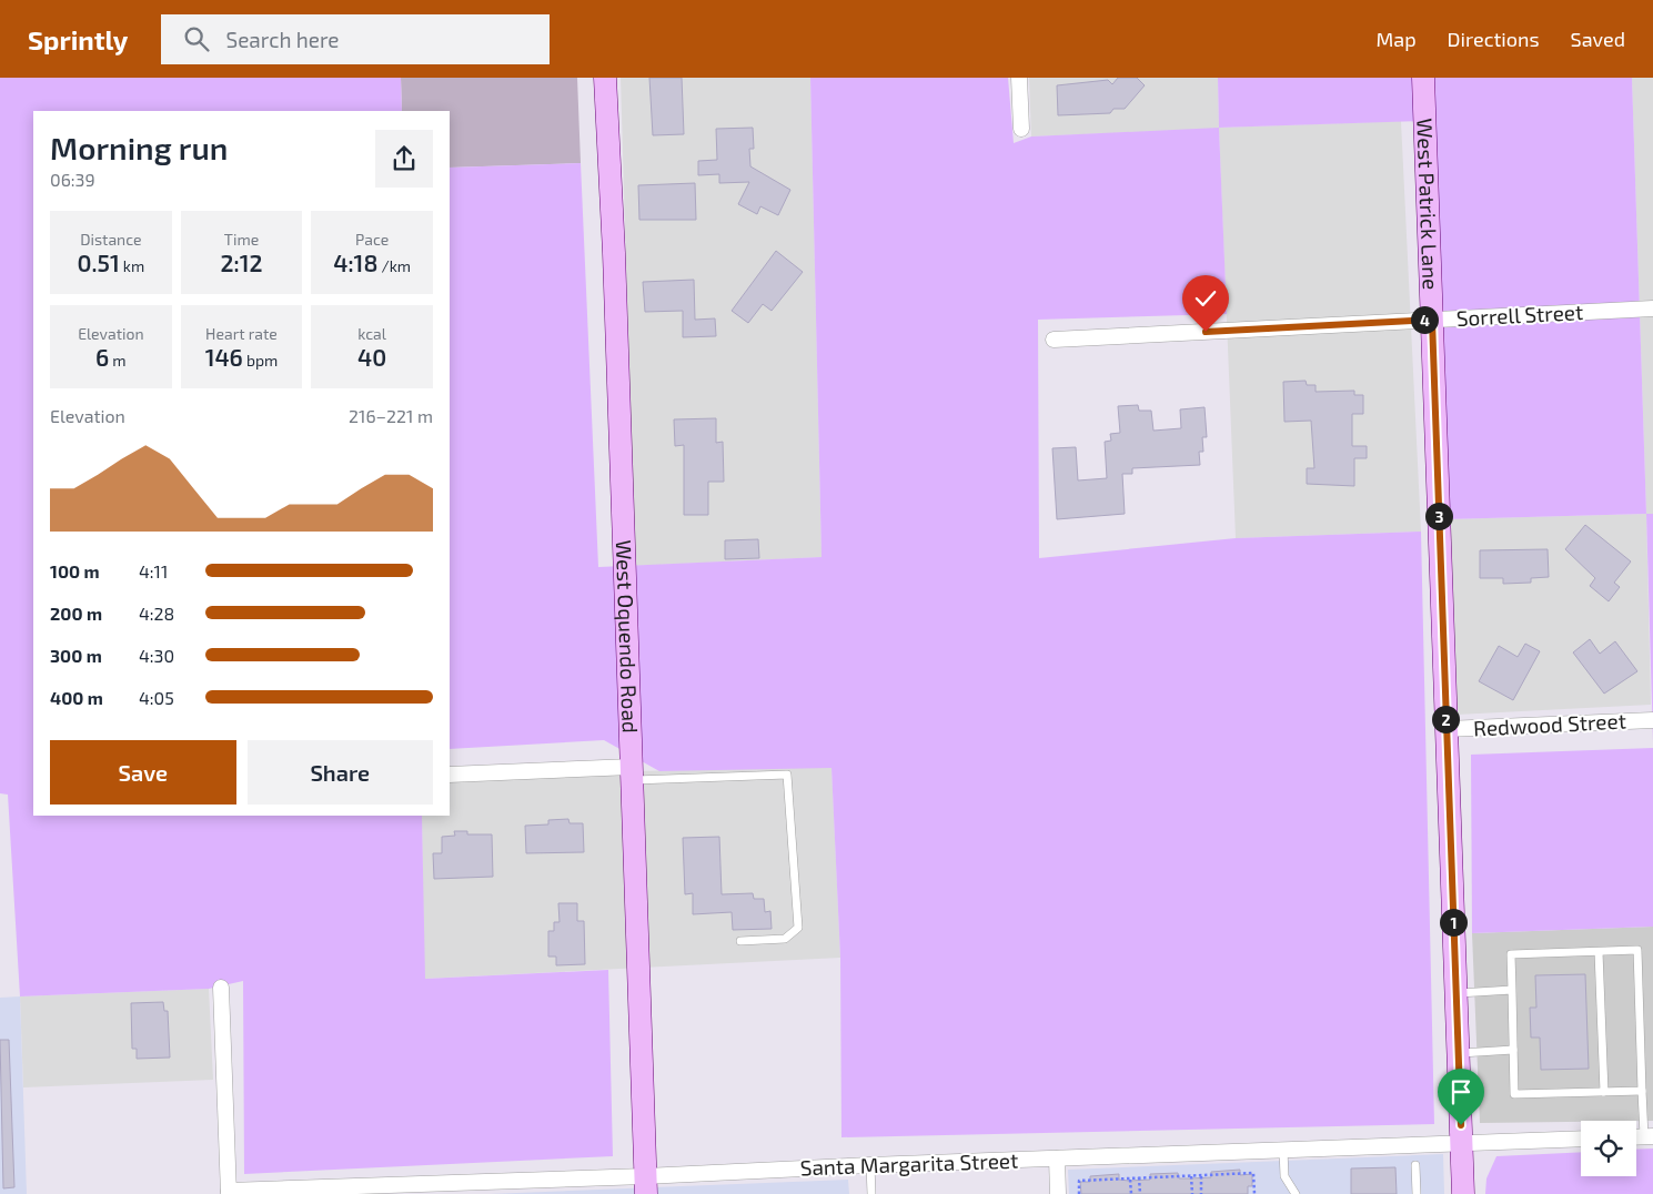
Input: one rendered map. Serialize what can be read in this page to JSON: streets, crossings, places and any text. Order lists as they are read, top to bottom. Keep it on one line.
{"streets":{"street":["West Patrick Lane","Sorrell Street","West Oquendo Road","Redwood Street","Santa Margarita Street"]},"crossings":[["West Patrick Lane","Sorrell Street"],["West Patrick Lane","Redwood Street"],["West Patrick Lane","Santa Margarita Street"],["West Oquendo Road","Santa Margarita Street"]],"page":{"header":"Sprintly","search":"Search here","nav":["Map","Directions","Saved"],"heading":["Morning run","06:39"],"stats":[["Distance","0.51 km"],["Time","2:12"],["Pace","4:18 /km"],["Elevation","6 m"],["Heart rate","146 bpm"],["kcal","40"]],"pins":["4","3","2","1"],"chart":["Elevation","216–221 m"],"list":[{"name":"100 m","note":"4:11"},{"name":"200 m","note":"4:28"},{"name":"300 m","note":"4:30"},{"name":"400 m","note":"4:05"}],"buttons":["Save","Share"]}}
